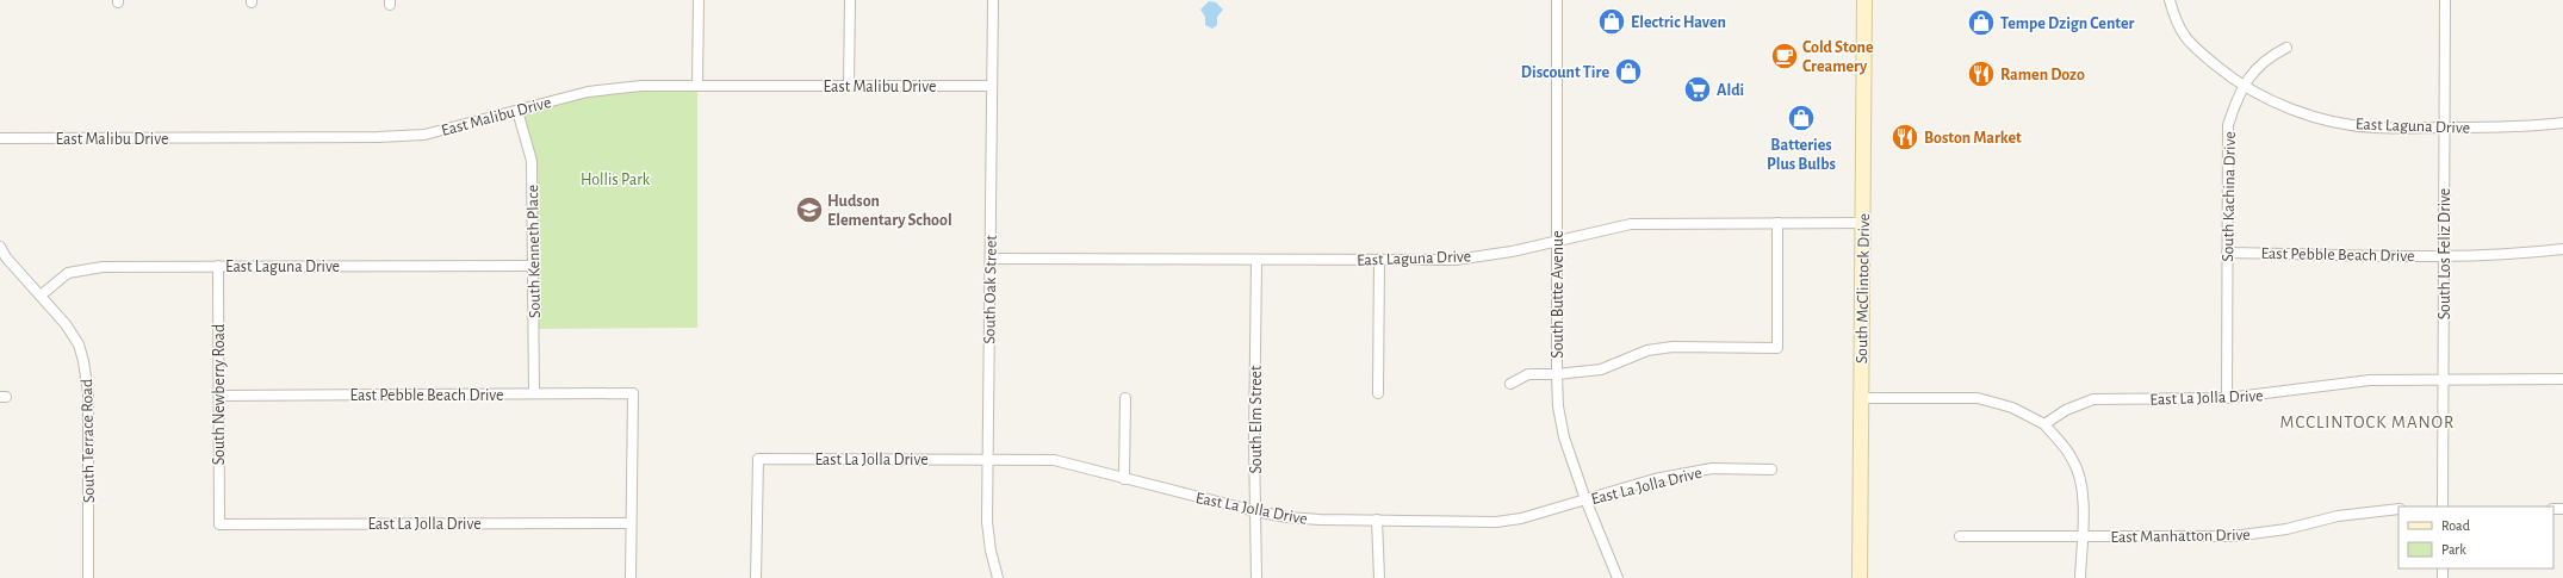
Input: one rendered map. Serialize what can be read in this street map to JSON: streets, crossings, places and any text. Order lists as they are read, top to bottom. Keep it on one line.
{"streets":{"main road":["South McClintock Drive"],"street":["East Malibu Drive","East Laguna Drive","South Kachina Drive","South Kenneth Place","East Pebble Beach Drive","South Los Feliz Drive","South Oak Street","South Butte Avenue","South Newberry Road","East La Jolla Drive","South Elm Street","South Terrace Road","East Manhatton Drive"]},"crossings":[["East Malibu Drive","South Kenneth Place"],["East Malibu Drive","South Oak Street"],["East Laguna Drive","South Kachina Drive"],["East Laguna Drive","South Kenneth Place"],["East Laguna Drive","South Los Feliz Drive"],["East Laguna Drive","South McClintock Drive"],["East Laguna Drive","South Oak Street"],["East Laguna Drive","South Butte Avenue"],["East Laguna Drive","South Newberry Road"],["East Laguna Drive","South Elm Street"],["East Laguna Drive","South Terrace Road"],["South Kachina Drive","East Pebble Beach Drive"],["South Kachina Drive","East La Jolla Drive"],["South Kenneth Place","East Pebble Beach Drive"],["East Pebble Beach Drive","South Los Feliz Drive"],["East Pebble Beach Drive","South Newberry Road"],["East Pebble Beach Drive","East La Jolla Drive"],["South Los Feliz Drive","East La Jolla Drive"],["South Oak Street","East La Jolla Drive"],["South Butte Avenue","East La Jolla Drive"],["South Newberry Road","East La Jolla Drive"],["East La Jolla Drive","South Elm Street"]],"districts":["MCCLINTOCK MANOR"],"parks":["Hollis Park"],"places":{"shop":["Electric Haven","Tempe Dzign Center","Discount Tire","Batteries Plus Bulbs"],"cafe":["Cold Stone Creamery"],"restaurant":["Ramen Dozo","Boston Market"],"supermarket":["Aldi"],"school or university":["Hudson Elementary School"]},"legend":["Road","Park"]}
